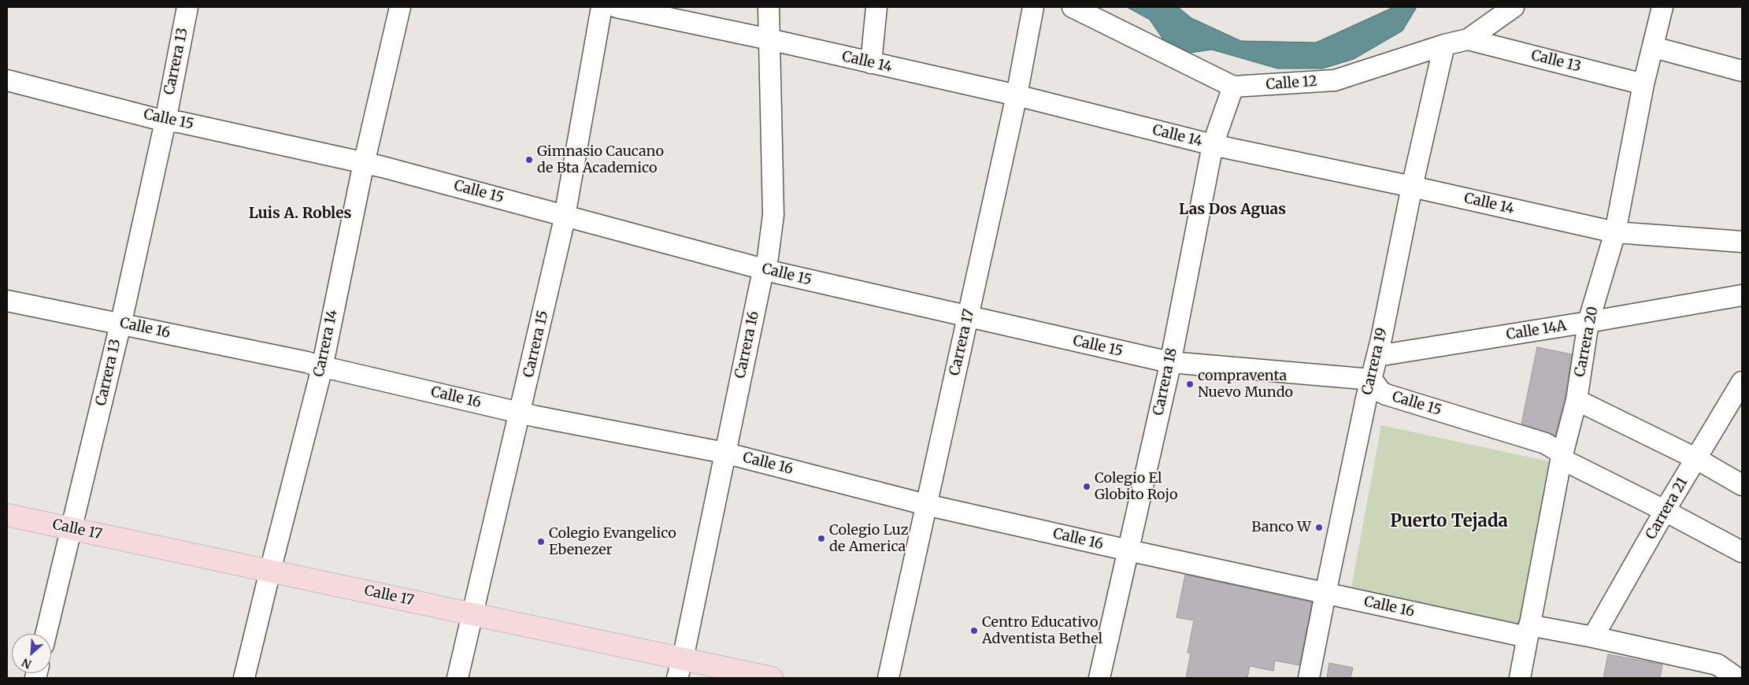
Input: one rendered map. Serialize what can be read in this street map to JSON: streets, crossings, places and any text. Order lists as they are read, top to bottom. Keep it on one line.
{"streets":{"main road":["Calle 17"],"street":["Carrera 13","Calle 13","Calle 14","Calle 12","Calle 15","Calle 16","Calle 14A","Carrera 20","Carrera 17","Carrera 14","Carrera 15","Carrera 16","Carrera 19","Carrera 18","Carrera 21"]},"crossings":[["Carrera 13","Calle 15"],["Carrera 13","Calle 16"],["Carrera 13","Calle 17"],["Calle 13","Calle 12"],["Calle 13","Carrera 20"],["Calle 14","Carrera 20"],["Calle 14","Carrera 17"],["Calle 14","Carrera 16"],["Calle 14","Carrera 19"],["Calle 14","Carrera 18"],["Calle 12","Carrera 19"],["Calle 12","Carrera 18"],["Calle 15","Carrera 20"],["Calle 15","Carrera 17"],["Calle 15","Carrera 14"],["Calle 15","Carrera 15"],["Calle 15","Carrera 16"],["Calle 15","Carrera 19"],["Calle 15","Carrera 18"],["Calle 15","Carrera 21"],["Calle 16","Carrera 20"],["Calle 16","Carrera 17"],["Calle 16","Carrera 14"],["Calle 16","Carrera 15"],["Calle 16","Carrera 16"],["Calle 16","Carrera 19"],["Calle 16","Carrera 18"],["Calle 16","Carrera 21"],["Calle 14A","Carrera 20"],["Calle 14A","Carrera 19"],["Carrera 14","Calle 17"],["Carrera 15","Calle 17"],["Carrera 16","Calle 17"]],"districts":["Las Dos Aguas","Luis A. Robles","Puerto Tejada"],"places":["Gimnasio Caucano de Bta Academico","compraventa Nuevo Mundo","Colegio El Globito Rojo","Banco W","Colegio Luz de America","Colegio Evangelico Ebenezer","Centro Educativo Adventista Bethel"],"north":"bottom left"}
